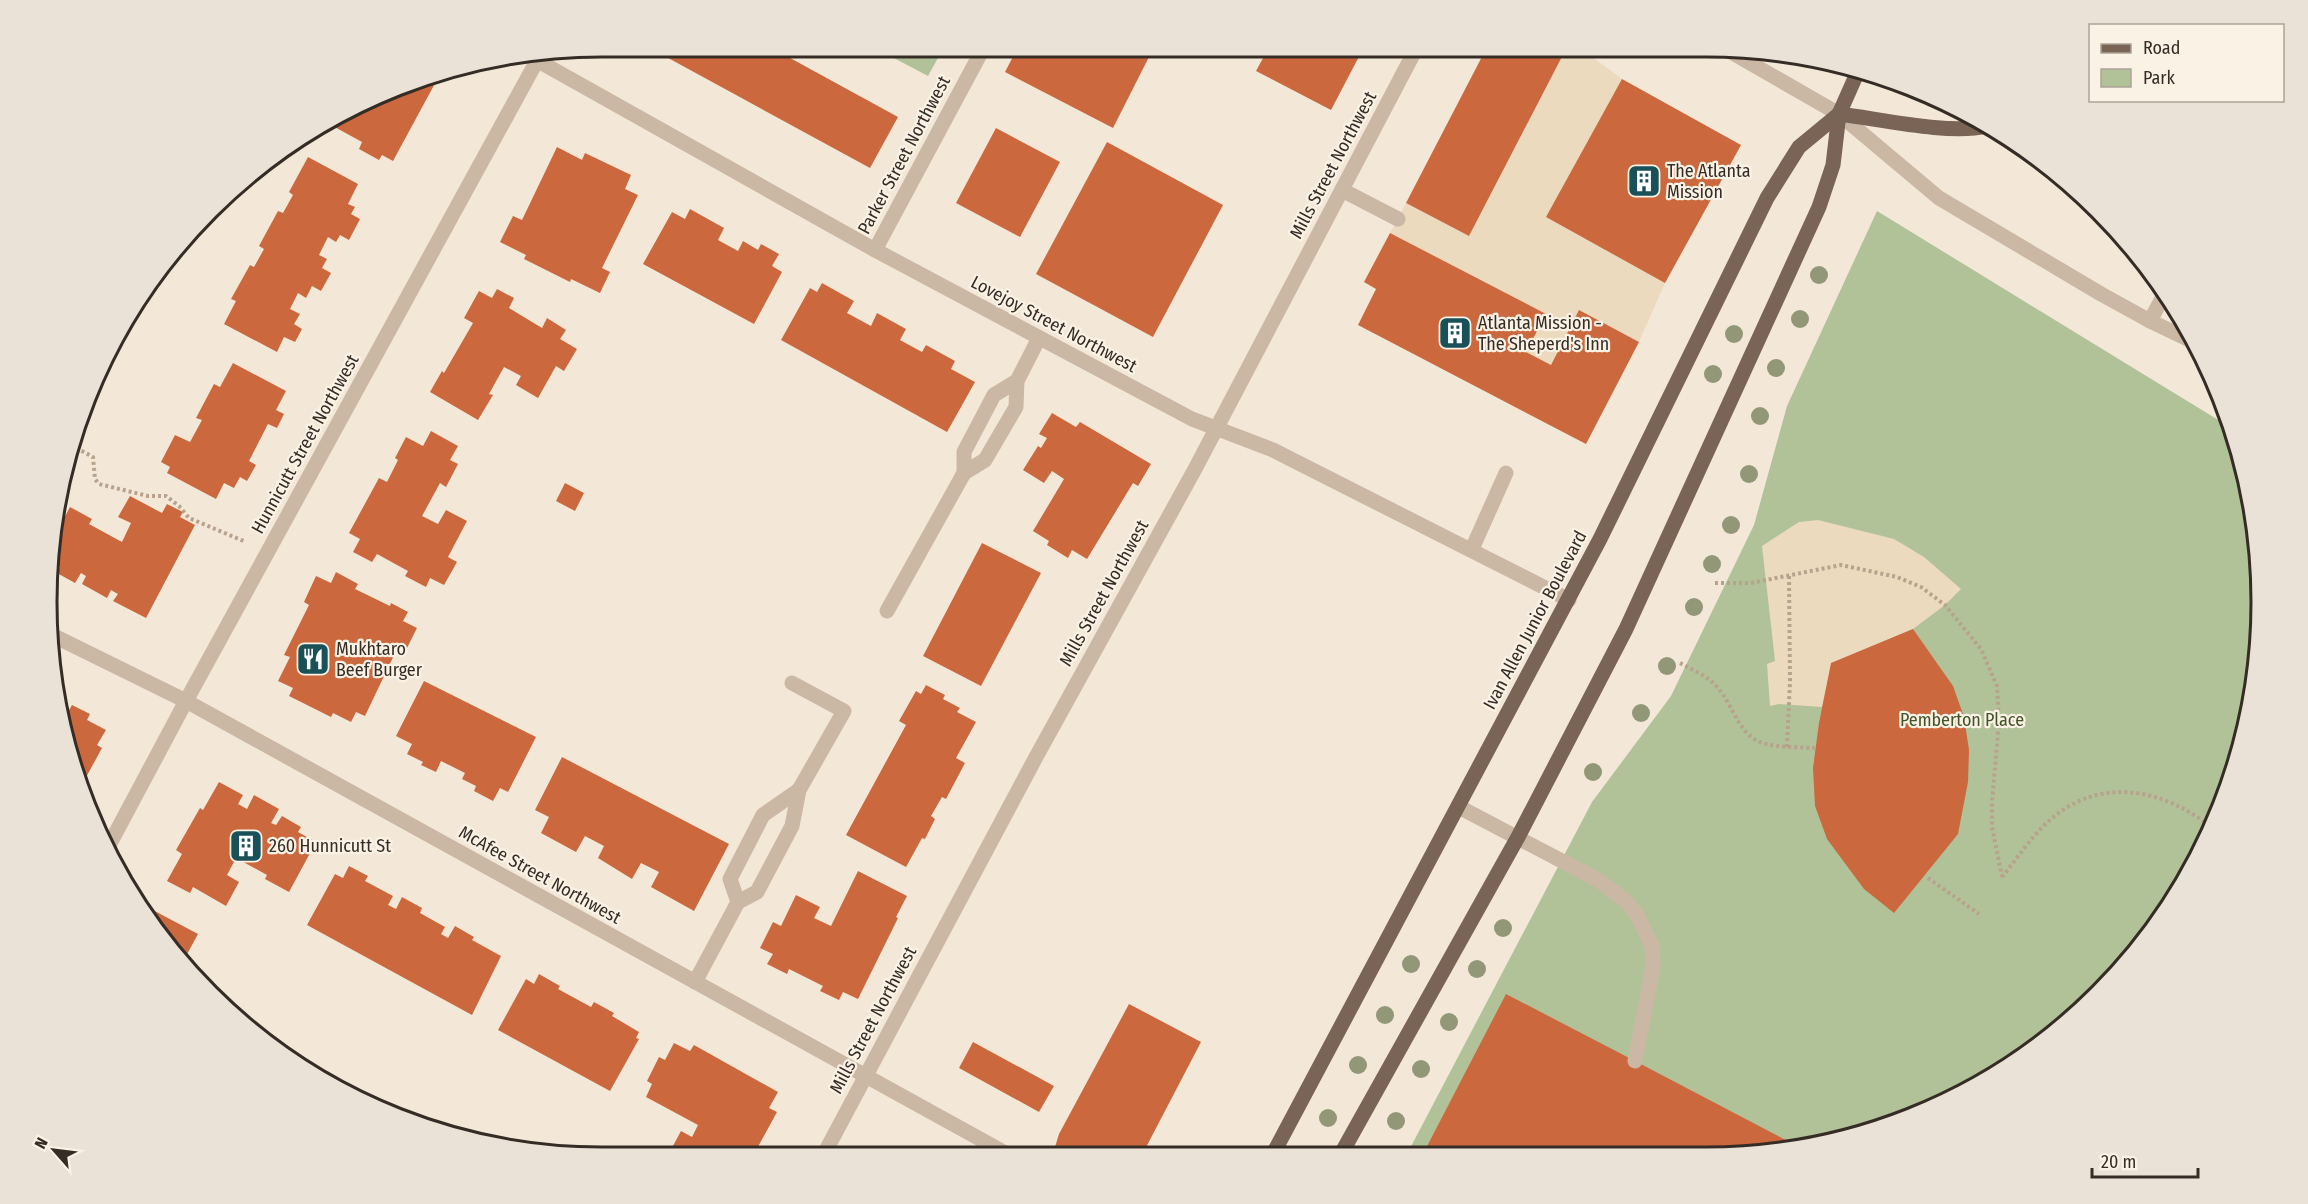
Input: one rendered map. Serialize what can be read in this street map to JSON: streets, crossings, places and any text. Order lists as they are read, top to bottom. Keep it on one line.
{"streets":{"main road":["Ivan Allen Junior Boulevard"],"street":["Parker Street Northwest","Mills Street Northwest","Lovejoy Street Northwest","Hunnicutt Street Northwest","McAfee Street Northwest"]},"crossings":[["Parker Street Northwest","Lovejoy Street Northwest"],["Mills Street Northwest","Lovejoy Street Northwest"],["Mills Street Northwest","McAfee Street Northwest"],["Lovejoy Street Northwest","Ivan Allen Junior Boulevard"],["Hunnicutt Street Northwest","McAfee Street Northwest"]],"parks":["Pemberton Place"],"places":{"building":["The Atlanta Mission","Atlanta Mission - The Sheperd's Inn","260 Hunnicutt St"],"restaurant":["Mukhtaro Beef Burger"]},"legend":["Road","Park"],"scale_bar":"20 m","north":"top left"}
